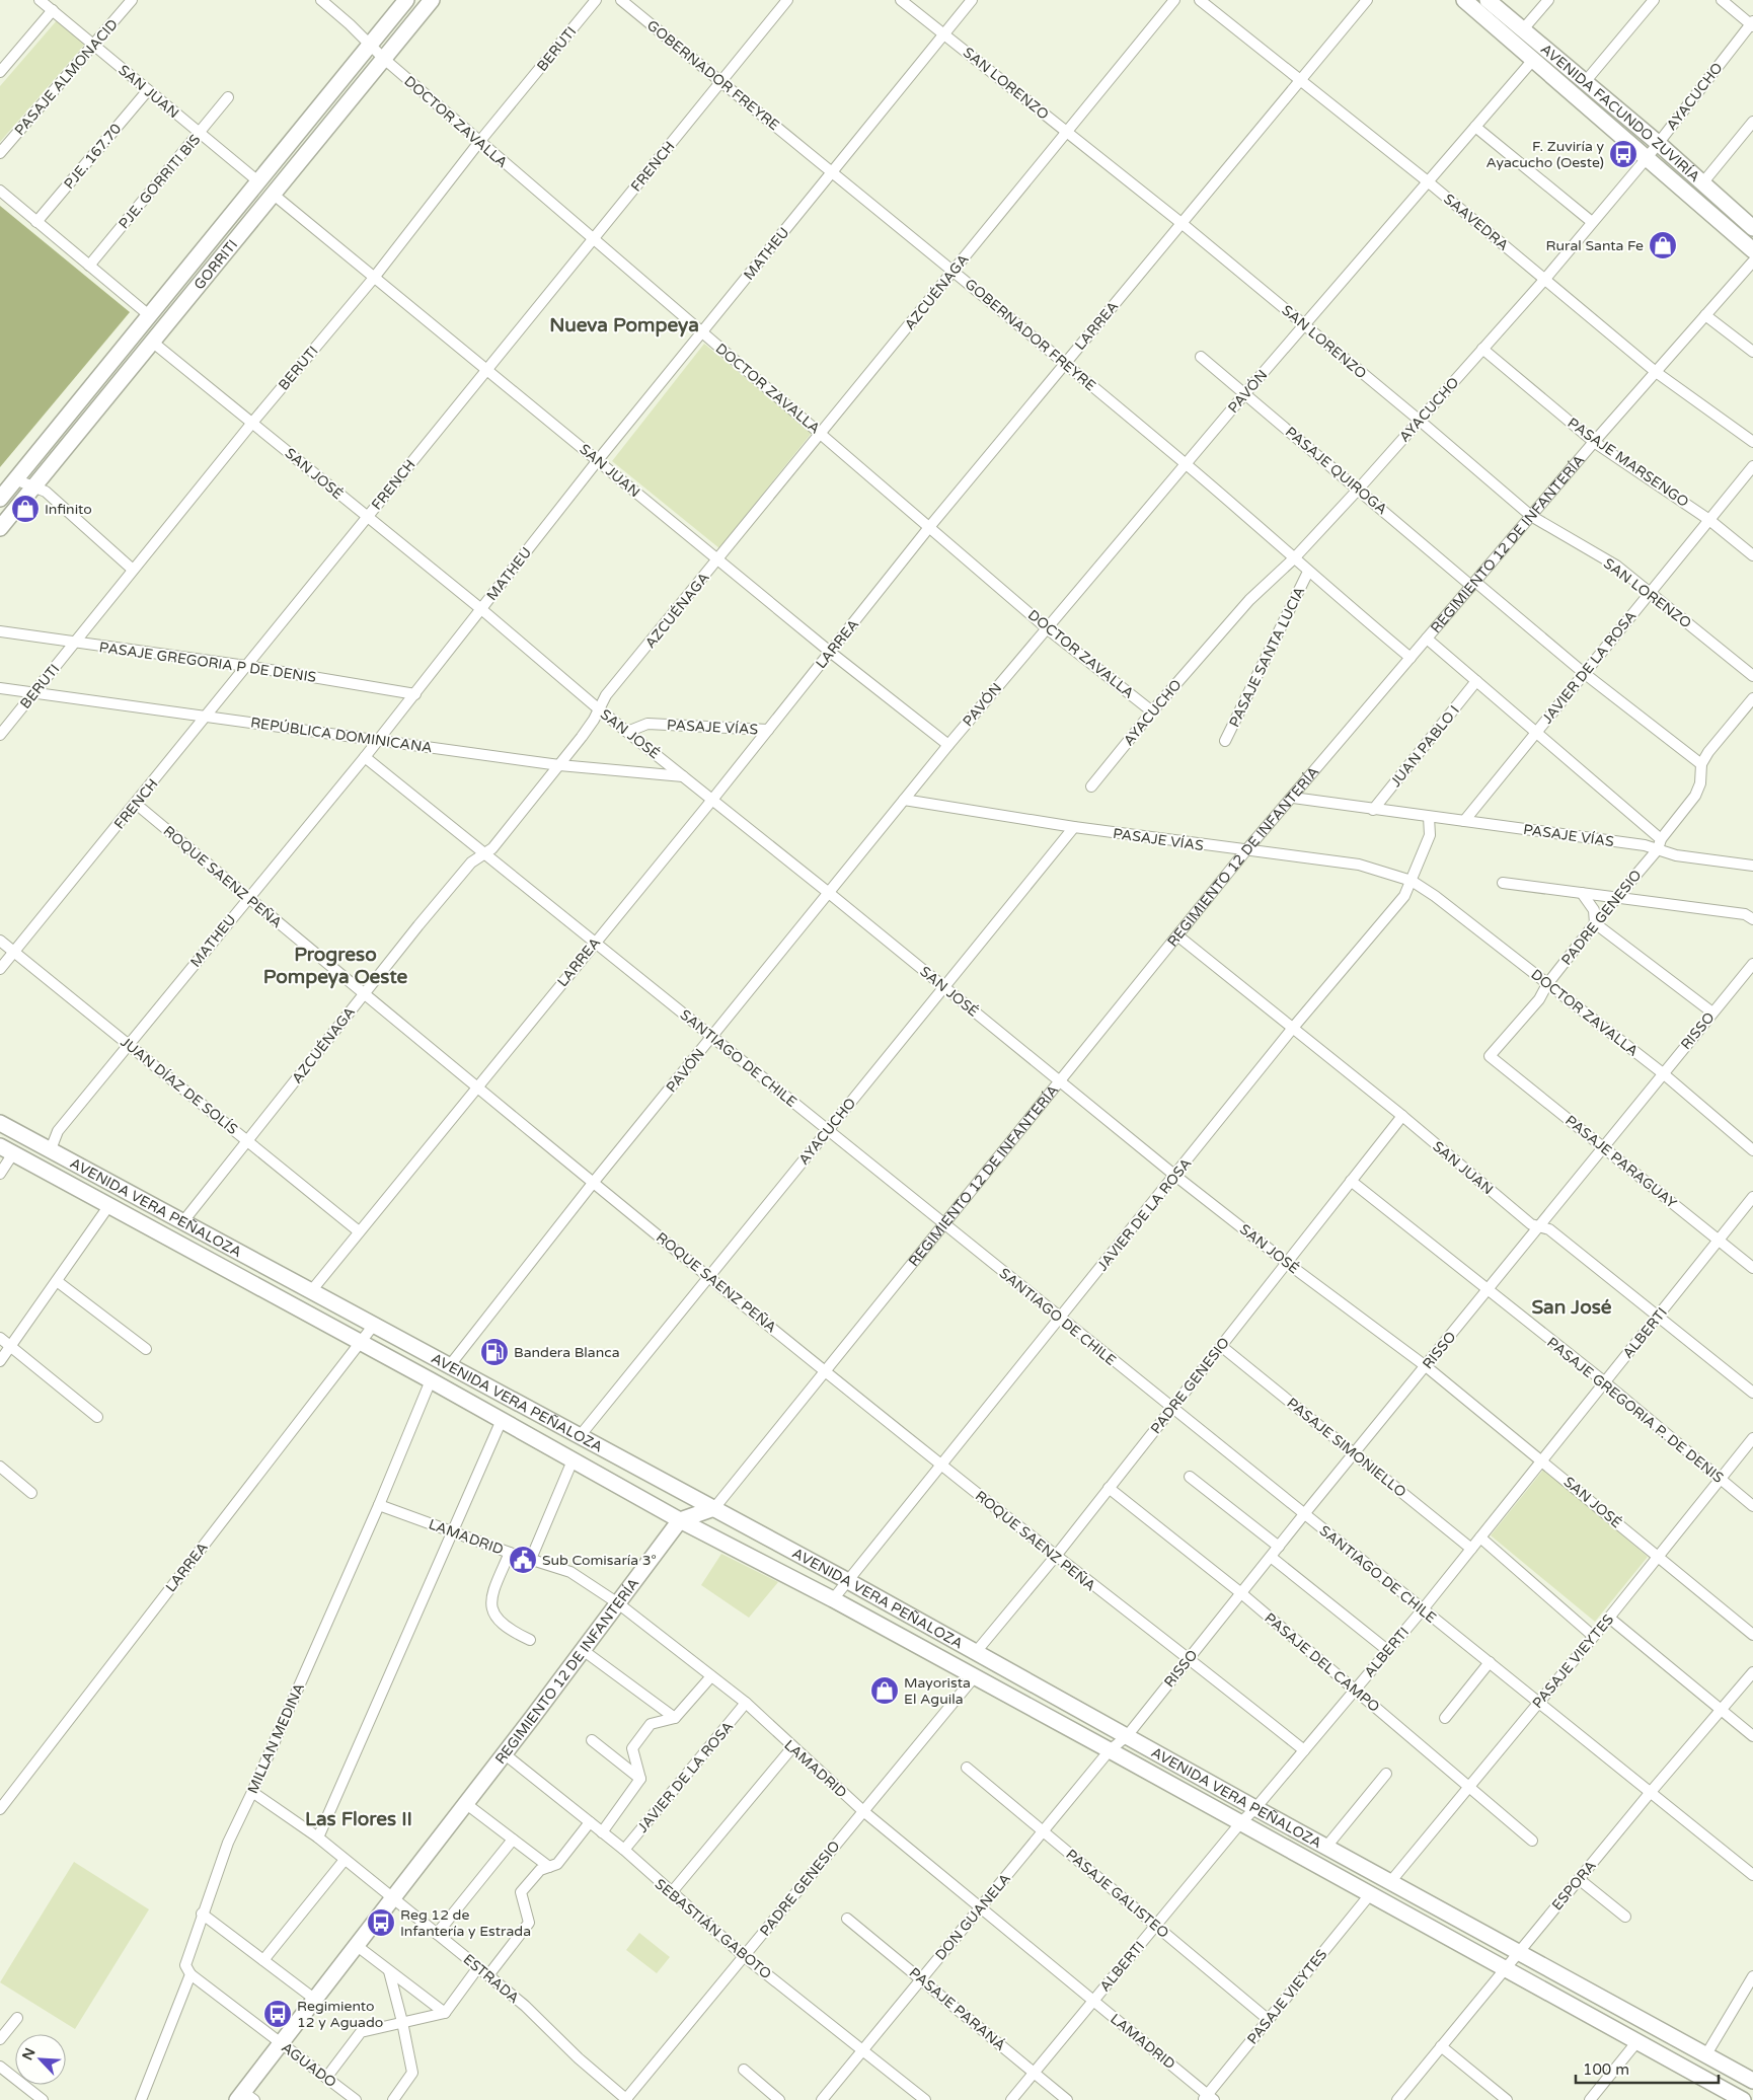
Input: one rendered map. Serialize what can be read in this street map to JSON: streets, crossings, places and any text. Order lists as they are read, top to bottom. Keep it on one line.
{"streets":{"main road":["AVENIDA FACUNDO ZUVIRÍA","GORRITI","REGIMIENTO 12 DE INFANTERÍA","AVENIDA VERA PEÑALOZA"],"street":["BERUTI","GOBERNADOR FREYRE","PASAJE ALMONACID","SAN LORENZO","SAN JUAN","AYACUCHO","DOCTOR ZAVALLA","PJE. 167.70","FRENCH","PJE. GORRITI BIS","SAAVEDRA","MATHEU","AZCUÉNAGA","LARREA","PAVÓN","PASAJE MARSENGO","PASAJE QUIROGA","SAN JOSÉ","PASAJE SANTA LUCIA","PASAJE GREGORIA P DE DENIS","JAVIER DE LA ROSA","PASAJE VÍAS","REPÚBLICA DOMINICANA","JUAN PABLO I","ROQUE SAENZ PEÑA","PADRE GENESIO","RISSO","SANTIAGO DE CHILE","JUAN DÍAZ DE SOLÍS","PASAJE PARAGUAY","ALBERTI","PASAJE GREGORIA P. DE DENIS","PASAJE SIMONIELLO","LAMADRID","PASAJE VIEYTES","PASAJE DEL CAMPO","MILLAN MEDINA","ESPORA","PASAJE GALISTEO","DON GUANELA","SEBASTIÁN GABOTO","ESTRADA","PASAJE PARANÁ","AGUADO"]},"crossings":[["BERUTI","SAN JUAN"],["BERUTI","DOCTOR ZAVALLA"],["BERUTI","SAN JOSÉ"],["BERUTI","PASAJE GREGORIA P DE DENIS"],["BERUTI","REPÚBLICA DOMINICANA"],["GOBERNADOR FREYRE","AYACUCHO"],["GOBERNADOR FREYRE","FRENCH"],["GOBERNADOR FREYRE","MATHEU"],["GOBERNADOR FREYRE","AZCUÉNAGA"],["GOBERNADOR FREYRE","LARREA"],["GOBERNADOR FREYRE","PAVÓN"],["GOBERNADOR FREYRE","REGIMIENTO 12 DE INFANTERÍA"],["GOBERNADOR FREYRE","PASAJE SANTA LUCIA"],["PASAJE ALMONACID","SAN JUAN"],["SAN LORENZO","AYACUCHO"],["SAN LORENZO","MATHEU"],["SAN LORENZO","AZCUÉNAGA"],["SAN LORENZO","LARREA"],["SAN LORENZO","PAVÓN"],["SAN LORENZO","REGIMIENTO 12 DE INFANTERÍA"],["SAN LORENZO","JAVIER DE LA ROSA"],["SAN JUAN","PJE. 167.70"],["SAN JUAN","FRENCH"],["SAN JUAN","PJE. GORRITI BIS"],["SAN JUAN","MATHEU"],["SAN JUAN","GORRITI"],["SAN JUAN","AZCUÉNAGA"],["SAN JUAN","LARREA"],["SAN JUAN","PAVÓN"],["SAN JUAN","REGIMIENTO 12 DE INFANTERÍA"],["SAN JUAN","JAVIER DE LA ROSA"],["SAN JUAN","PADRE GENESIO"],["SAN JUAN","RISSO"],["SAN JUAN","ALBERTI"],["AYACUCHO","AVENIDA FACUNDO ZUVIRÍA"],["AYACUCHO","DOCTOR ZAVALLA"],["AYACUCHO","SAAVEDRA"],["AYACUCHO","PASAJE MARSENGO"],["AYACUCHO","PASAJE QUIROGA"],["AYACUCHO","SAN JOSÉ"],["AYACUCHO","PASAJE VÍAS"],["AYACUCHO","ROQUE SAENZ PEÑA"],["AYACUCHO","SANTIAGO DE CHILE"],["AYACUCHO","AVENIDA VERA PEÑALOZA"],["AVENIDA FACUNDO ZUVIRÍA","PAVÓN"],["DOCTOR ZAVALLA","FRENCH"],["DOCTOR ZAVALLA","MATHEU"],["DOCTOR ZAVALLA","GORRITI"],["DOCTOR ZAVALLA","AZCUÉNAGA"],["DOCTOR ZAVALLA","LARREA"],["DOCTOR ZAVALLA","PAVÓN"],["DOCTOR ZAVALLA","JAVIER DE LA ROSA"],["DOCTOR ZAVALLA","PASAJE VÍAS"],["DOCTOR ZAVALLA","PADRE GENESIO"],["DOCTOR ZAVALLA","RISSO"],["FRENCH","SAN JOSÉ"],["FRENCH","PASAJE GREGORIA P DE DENIS"],["FRENCH","REPÚBLICA DOMINICANA"],["FRENCH","ROQUE SAENZ PEÑA"],["FRENCH","JUAN DÍAZ DE SOLÍS"],["SAAVEDRA","LARREA"],["SAAVEDRA","PAVÓN"],["SAAVEDRA","REGIMIENTO 12 DE INFANTERÍA"],["MATHEU","SAN JOSÉ"],["MATHEU","PASAJE GREGORIA P DE DENIS"],["MATHEU","REPÚBLICA DOMINICANA"],["MATHEU","ROQUE SAENZ PEÑA"],["MATHEU","SANTIAGO DE CHILE"],["MATHEU","JUAN DÍAZ DE SOLÍS"],["MATHEU","AVENIDA VERA PEÑALOZA"],["GORRITI","SAN JOSÉ"],["AZCUÉNAGA","SAN JOSÉ"],["AZCUÉNAGA","REPÚBLICA DOMINICANA"],["AZCUÉNAGA","ROQUE SAENZ PEÑA"],["AZCUÉNAGA","SANTIAGO DE CHILE"],["AZCUÉNAGA","JUAN DÍAZ DE SOLÍS"],["AZCUÉNAGA","AVENIDA VERA PEÑALOZA"],["LARREA","SAN JOSÉ"],["LARREA","PASAJE VÍAS"],["LARREA","ROQUE SAENZ PEÑA"],["LARREA","SANTIAGO DE CHILE"],["LARREA","JUAN DÍAZ DE SOLÍS"],["LARREA","AVENIDA VERA PEÑALOZA"],["PAVÓN","PASAJE QUIROGA"],["PAVÓN","SAN JOSÉ"],["PAVÓN","PASAJE VÍAS"],["PAVÓN","ROQUE SAENZ PEÑA"],["PAVÓN","SANTIAGO DE CHILE"],["PAVÓN","AVENIDA VERA PEÑALOZA"],["PASAJE MARSENGO","REGIMIENTO 12 DE INFANTERÍA"],["PASAJE MARSENGO","JAVIER DE LA ROSA"],["PASAJE QUIROGA","REGIMIENTO 12 DE INFANTERÍA"],["PASAJE QUIROGA","JAVIER DE LA ROSA"],["PASAJE QUIROGA","PADRE GENESIO"],["SAN JOSÉ","REGIMIENTO 12 DE INFANTERÍA"],["SAN JOSÉ","JAVIER DE LA ROSA"],["SAN JOSÉ","PASAJE VÍAS"],["SAN JOSÉ","REPÚBLICA DOMINICANA"],["SAN JOSÉ","PADRE GENESIO"],["SAN JOSÉ","RISSO"],["SAN JOSÉ","ALBERTI"],["SAN JOSÉ","PASAJE VIEYTES"],["REGIMIENTO 12 DE INFANTERÍA","PASAJE VÍAS"],["REGIMIENTO 12 DE INFANTERÍA","ROQUE SAENZ PEÑA"],["REGIMIENTO 12 DE INFANTERÍA","SANTIAGO DE CHILE"],["REGIMIENTO 12 DE INFANTERÍA","AVENIDA VERA PEÑALOZA"],["REGIMIENTO 12 DE INFANTERÍA","LAMADRID"],["REGIMIENTO 12 DE INFANTERÍA","SEBASTIÁN GABOTO"],["REGIMIENTO 12 DE INFANTERÍA","ESTRADA"],["REGIMIENTO 12 DE INFANTERÍA","AGUADO"],["JAVIER DE LA ROSA","PASAJE VÍAS"],["JAVIER DE LA ROSA","ROQUE SAENZ PEÑA"],["JAVIER DE LA ROSA","SANTIAGO DE CHILE"],["JAVIER DE LA ROSA","AVENIDA VERA PEÑALOZA"],["JAVIER DE LA ROSA","LAMADRID"],["JAVIER DE LA ROSA","SEBASTIÁN GABOTO"],["PASAJE VÍAS","JUAN PABLO I"],["PASAJE VÍAS","PADRE GENESIO"],["ROQUE SAENZ PEÑA","PADRE GENESIO"],["ROQUE SAENZ PEÑA","RISSO"],["ROQUE SAENZ PEÑA","ALBERTI"],["PADRE GENESIO","SANTIAGO DE CHILE"],["PADRE GENESIO","PASAJE PARAGUAY"],["PADRE GENESIO","AVENIDA VERA PEÑALOZA"],["PADRE GENESIO","PASAJE GREGORIA P. DE DENIS"],["PADRE GENESIO","PASAJE SIMONIELLO"],["PADRE GENESIO","LAMADRID"],["PADRE GENESIO","PASAJE DEL CAMPO"],["PADRE GENESIO","SEBASTIÁN GABOTO"],["PADRE GENESIO","ESTRADA"],["RISSO","SANTIAGO DE CHILE"],["RISSO","PASAJE PARAGUAY"],["RISSO","AVENIDA VERA PEÑALOZA"],["RISSO","PASAJE GREGORIA P. DE DENIS"],["RISSO","PASAJE SIMONIELLO"],["RISSO","PASAJE DEL CAMPO"],["RISSO","DON GUANELA"],["SANTIAGO DE CHILE","ALBERTI"],["SANTIAGO DE CHILE","PASAJE VIEYTES"],["SANTIAGO DE CHILE","ESPORA"],["PASAJE PARAGUAY","ALBERTI"],["AVENIDA VERA PEÑALOZA","ALBERTI"],["AVENIDA VERA PEÑALOZA","PASAJE VIEYTES"],["AVENIDA VERA PEÑALOZA","MILLAN MEDINA"],["AVENIDA VERA PEÑALOZA","ESPORA"],["AVENIDA VERA PEÑALOZA","DON GUANELA"],["ALBERTI","PASAJE GREGORIA P. DE DENIS"],["ALBERTI","PASAJE SIMONIELLO"],["ALBERTI","LAMADRID"],["ALBERTI","PASAJE DEL CAMPO"],["ALBERTI","PASAJE GALISTEO"],["ALBERTI","PASAJE PARANÁ"],["PASAJE GREGORIA P. DE DENIS","PASAJE VIEYTES"],["LAMADRID","PASAJE VIEYTES"],["LAMADRID","MILLAN MEDINA"],["LAMADRID","DON GUANELA"],["PASAJE VIEYTES","PASAJE DEL CAMPO"],["PASAJE VIEYTES","PASAJE GALISTEO"],["MILLAN MEDINA","ESTRADA"],["MILLAN MEDINA","AGUADO"],["PASAJE GALISTEO","DON GUANELA"],["DON GUANELA","SEBASTIÁN GABOTO"],["DON GUANELA","PASAJE PARANÁ"]],"districts":["Nueva Pompeya","Progreso Pompeya Oeste","San José","Las Flores II"],"places":{"bus stop":["F. Zuviría y Ayacucho (Oeste)","Reg 12 de Infantería y Estrada","Regimiento 12 y Aguado"],"shop":["Rural Santa Fe","Infinito","Mayorista El Aguila"],"fuel station":["Bandera Blanca"],"public building":["Sub Comisaría 3°"]},"scale_bar":"100 m","north":"top left"}
